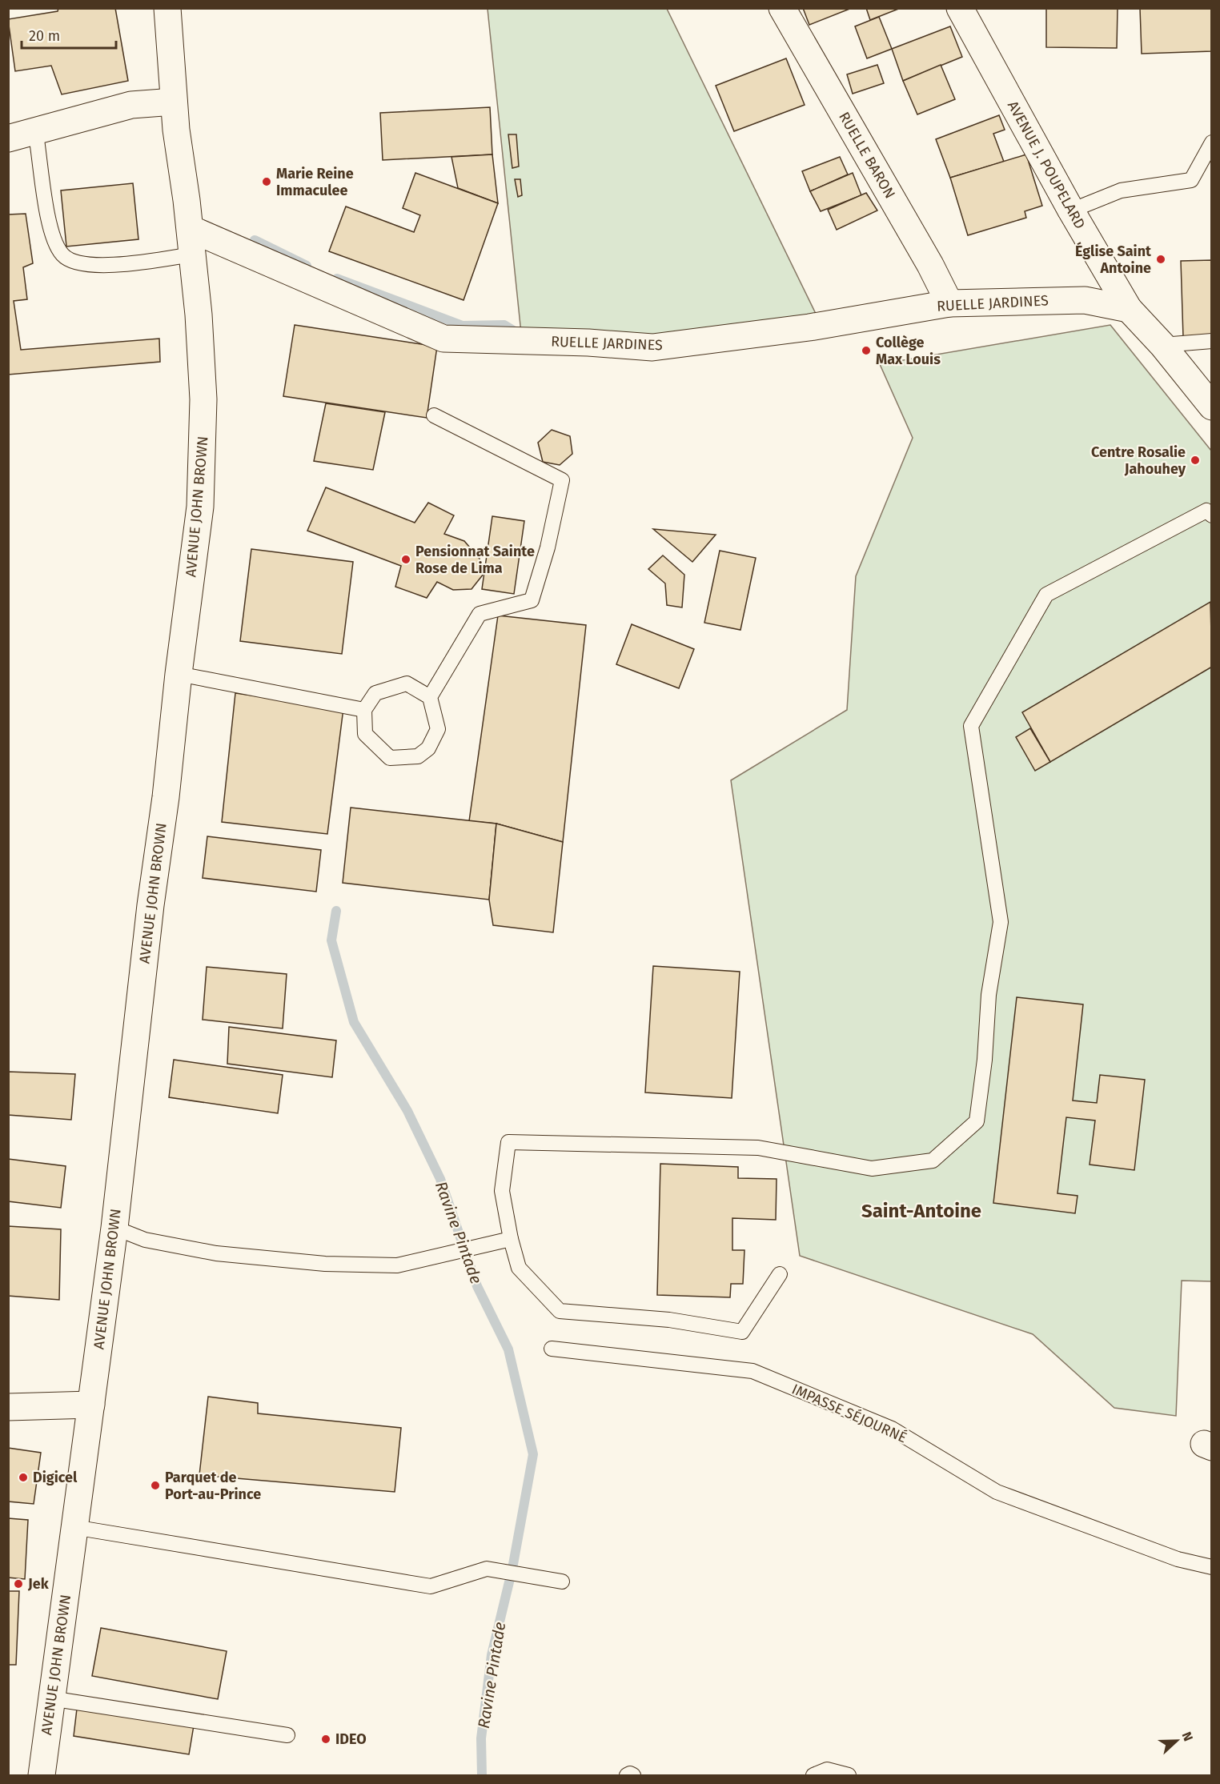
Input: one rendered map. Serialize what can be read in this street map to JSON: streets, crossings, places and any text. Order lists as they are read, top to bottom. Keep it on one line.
{"streets":{"street":["RUELLE BARON","AVENUE J. POUPELARD","RUELLE JARDINES","AVENUE JOHN BROWN"],"lane":["IMPASSE SÉJOURNÉ"]},"crossings":[["RUELLE BARON","RUELLE JARDINES"],["AVENUE J. POUPELARD","RUELLE JARDINES"],["RUELLE JARDINES","AVENUE JOHN BROWN"]],"districts":["Saint-Antoine"],"water":["Ravine Pintade"],"places":["Marie Reine Immaculee","Église Saint Antoine","Collège Max Louis","Centre Rosalie Jahouhey","Pensionnat Sainte Rose de Lima","Digicel","Parquet de Port-au-Prince","Jek","IDEO"],"scale_bar":"20 m","north":"right"}
